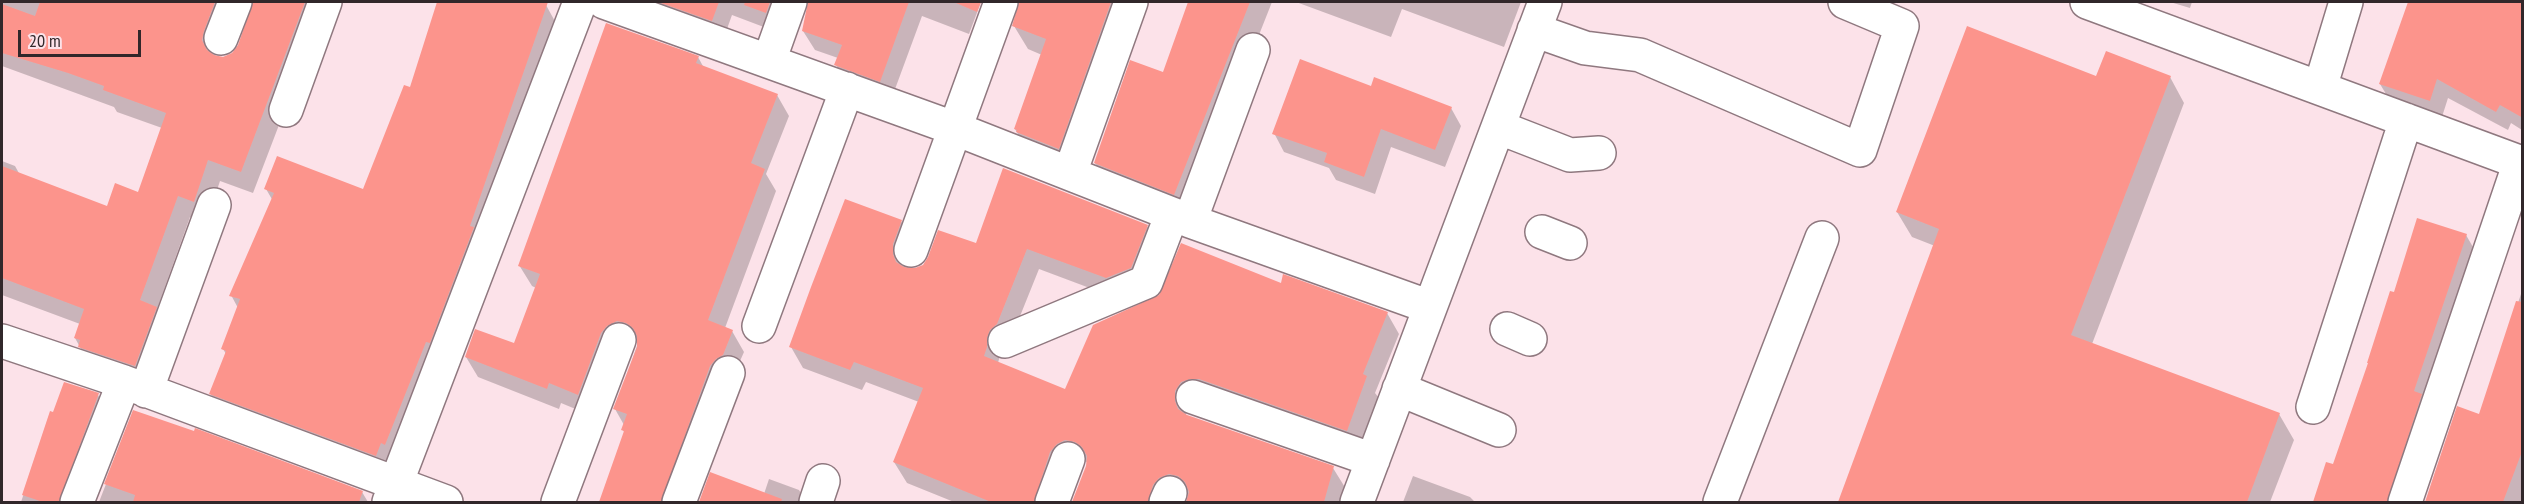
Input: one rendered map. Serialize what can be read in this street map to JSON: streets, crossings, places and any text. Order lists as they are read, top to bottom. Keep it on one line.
{"scale_bar":"20 m"}
